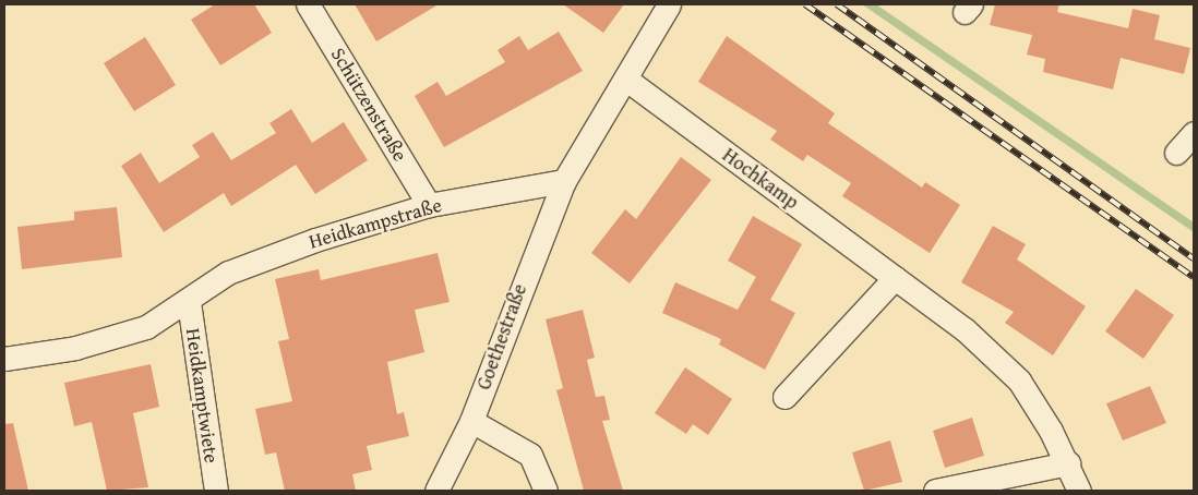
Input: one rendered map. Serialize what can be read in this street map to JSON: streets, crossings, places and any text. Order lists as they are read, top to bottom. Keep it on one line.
{"streets":{"street":["Schützenstraße","Hochkamp","Heidkampstraße","Goethestraße","Heidkamptwiete"]},"crossings":[["Schützenstraße","Heidkampstraße"],["Heidkampstraße","Goethestraße"],["Heidkampstraße","Heidkamptwiete"]]}
